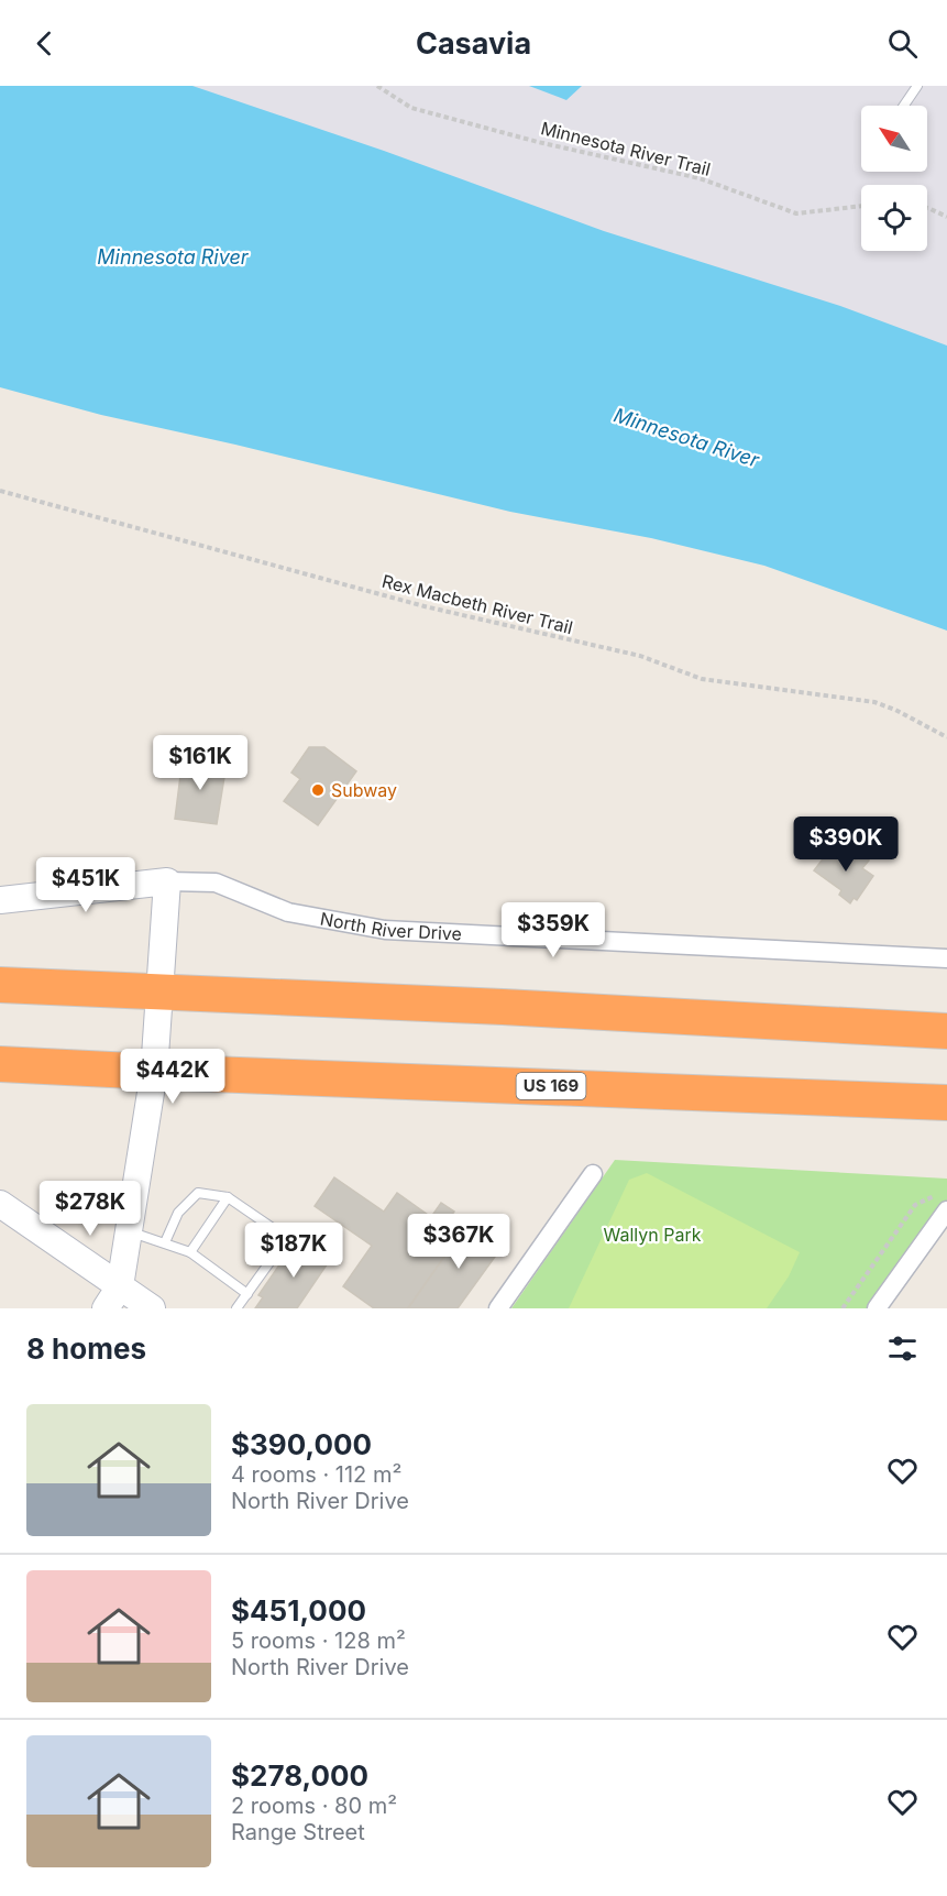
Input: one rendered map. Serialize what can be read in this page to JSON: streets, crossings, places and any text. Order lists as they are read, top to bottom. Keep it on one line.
{"streets":{"highway":["US 169"],"street":["North River Drive"],"path":["Minnesota River Trail","Rex Macbeth River Trail"]},"water":["Minnesota River"],"parks":["Wallyn Park"],"places":["Subway"],"north":"top left","page":{"header":"Casavia","price":["$161K","$390K","$451K","$359K","$442K","$278K","$367K","$187K"],"heading":"8 homes","list":[{"name":"$390,000","note":"4 rooms · 112 m² · North River Drive"},{"name":"$451,000","note":"5 rooms · 128 m² · North River Drive"},{"name":"$278,000","note":"2 rooms · 80 m² · Range Street"}]}}
